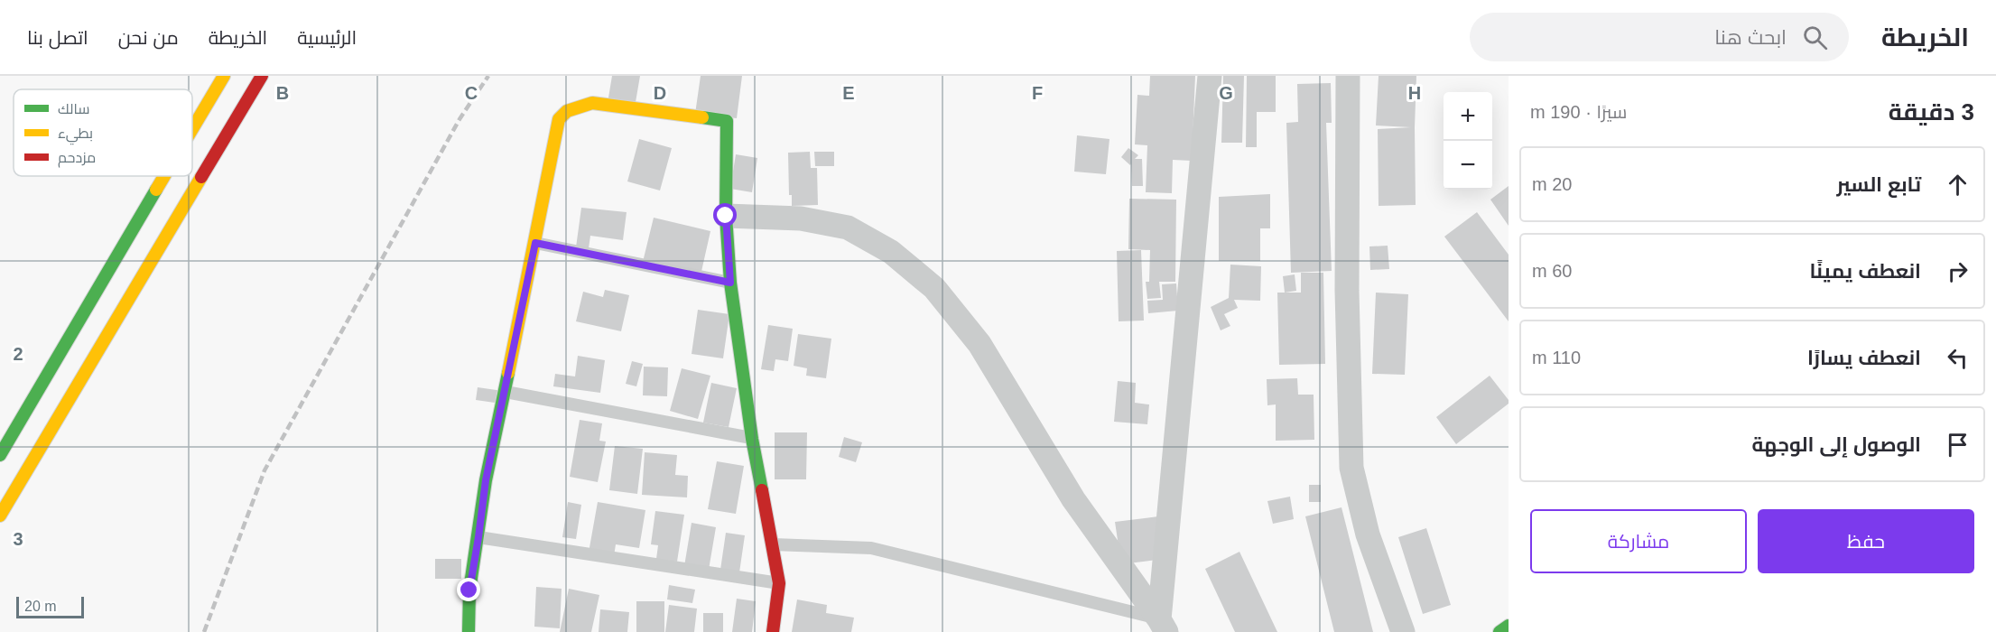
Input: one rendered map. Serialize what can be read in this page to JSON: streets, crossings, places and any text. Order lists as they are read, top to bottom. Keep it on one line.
{"legend":["سالك","بطيء","مزدحم"],"scale_bar":"20 m","page":{"header":"الخريطة","search":"ابحث هنا","nav":["الرئيسية","الخريطة","من نحن","اتصل بنا"],"heading":["3 دقيقة","سيرًا · 190 m"],"map_buttons":["+","−"],"list":[["تابع السير","20 m"],["انعطف يمينًا","60 m"],["انعطف يسارًا","110 m"],"الوصول إلى الوجهة"],"buttons":["حفظ","مشاركة"],"scale":"20 m"},"grid":{"columns":["B","C","D","E","F","G","H"],"rows":["2","3"]}}
